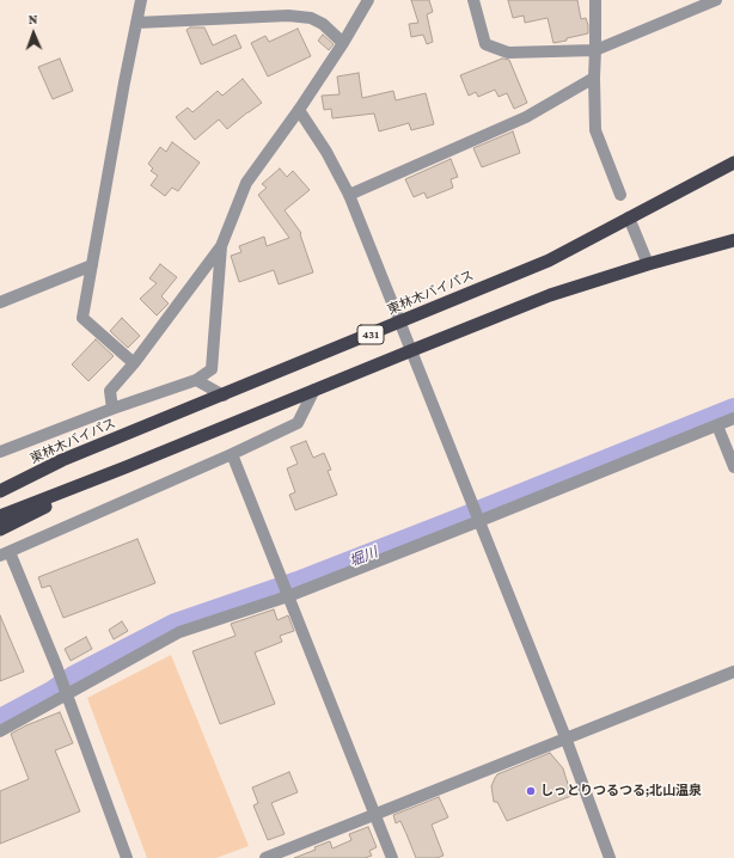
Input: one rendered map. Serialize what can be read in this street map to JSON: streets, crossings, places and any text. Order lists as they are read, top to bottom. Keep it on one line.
{"streets":{"highway":["東林木バイパス","431"]},"water":["堀川"],"places":["しっとりつるつる;北山温泉"],"north":"top"}
